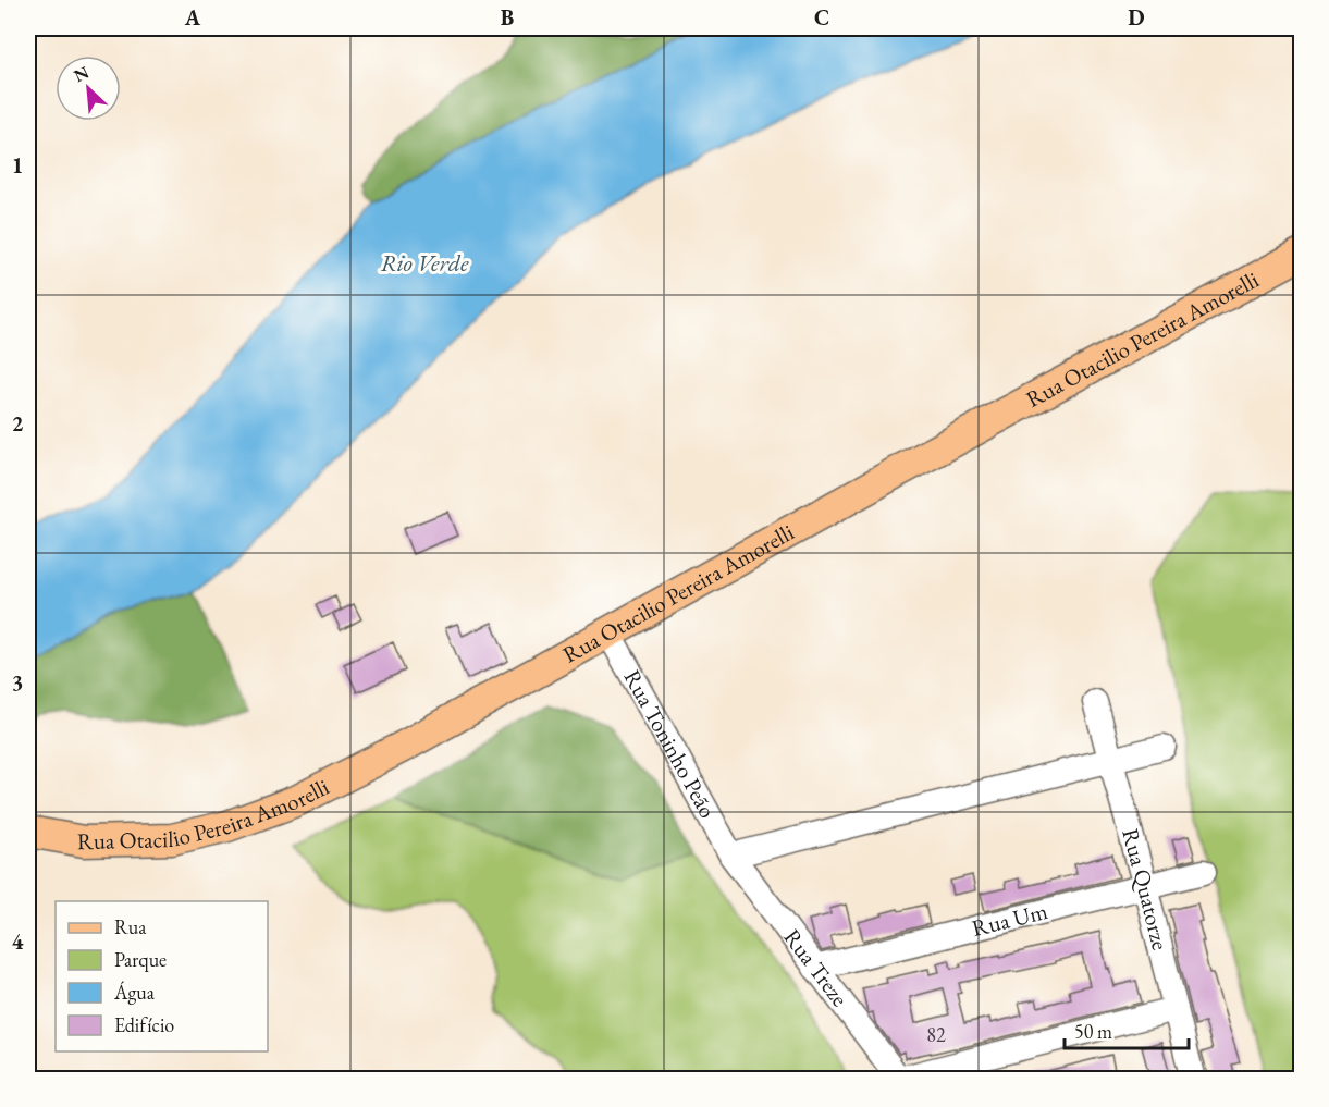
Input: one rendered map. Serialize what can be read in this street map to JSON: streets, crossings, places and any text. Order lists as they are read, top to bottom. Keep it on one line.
{"streets":{"main road":["Rua Otacilio Pereira Amorelli"],"street":["Rua Toninho Peão","Rua Quatorze","Rua Um","Rua Treze"]},"crossings":[["Rua Otacilio Pereira Amorelli","Rua Toninho Peão"],["Rua Toninho Peão","Rua Treze"],["Rua Quatorze","Rua Um"],["Rua Um","Rua Treze"]],"water":["Rio Verde"],"house_numbers":["82"],"legend":["Rua","Parque","Água","Edifício"],"scale_bar":"50 m","north":"top left","grid":{"columns":["A","B","C","D"],"rows":["1","2","3","4"]}}
